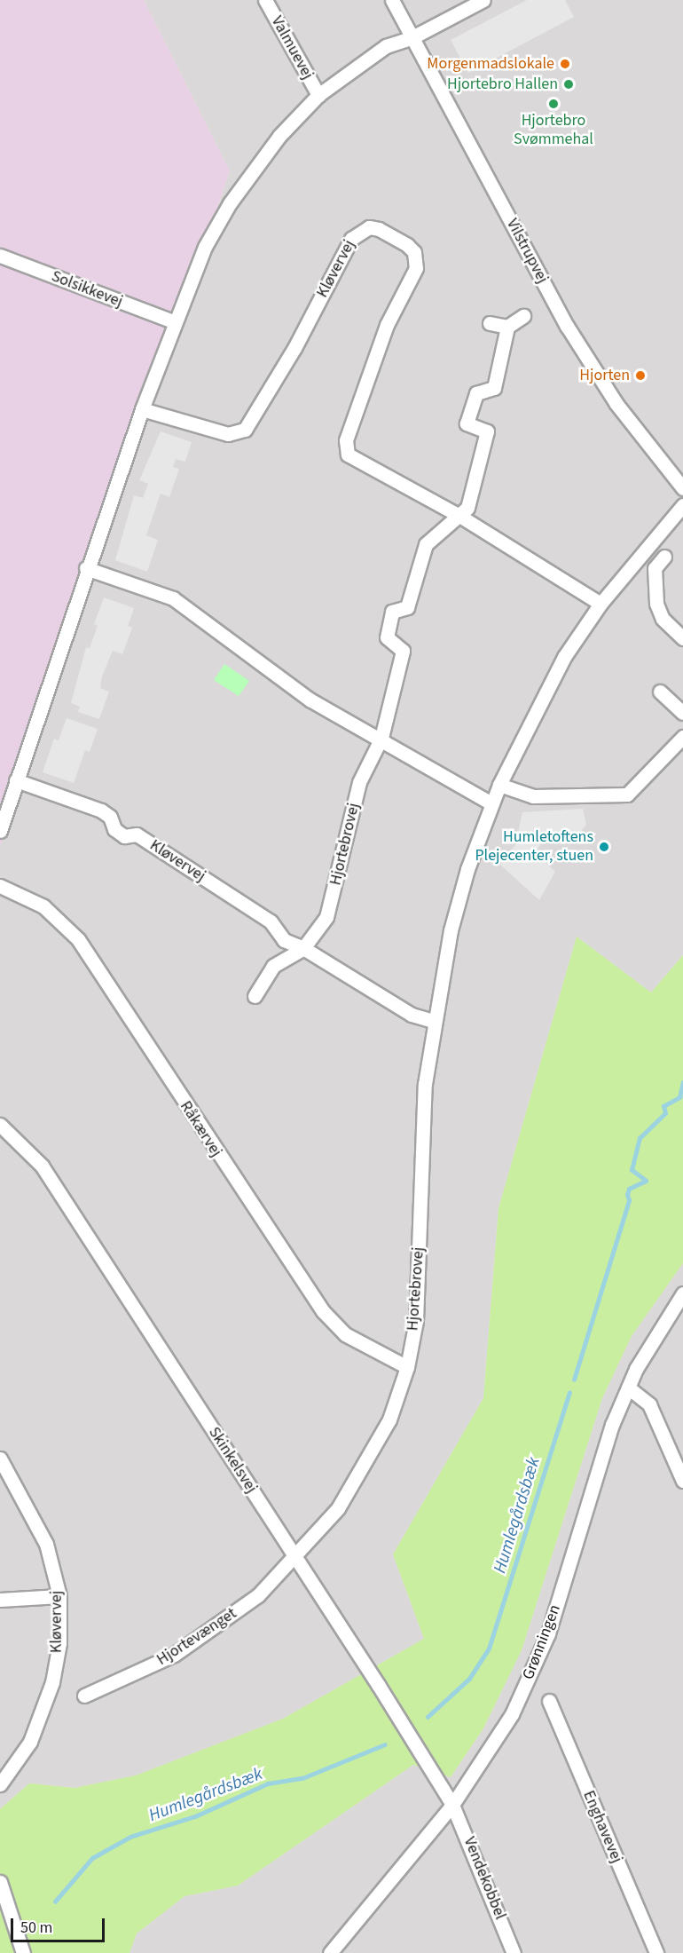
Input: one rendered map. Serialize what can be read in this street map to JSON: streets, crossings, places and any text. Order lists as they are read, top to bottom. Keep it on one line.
{"streets":{"street":["Valmuevej","Vilstrupvej","Kløvervej","Solsikkevej","Hjortebrovej","Råkærvej","Skinkelsvej","Hjortevænget","Grønningen","Enghavevej","Vendekobbel"]},"crossings":[["Kløvervej","Hjortebrovej"],["Hjortebrovej","Råkærvej"],["Hjortebrovej","Skinkelsvej"],["Hjortebrovej","Hjortevænget"],["Skinkelsvej","Hjortevænget"],["Skinkelsvej","Grønningen"],["Skinkelsvej","Vendekobbel"],["Grønningen","Vendekobbel"]],"water":["Humlegårdsbæk"],"places":["Morgenmadslokale","Hjortebro Hallen","Hjortebro Svømmehal","Hjorten","Humletoftens Plejecenter, stuen"],"scale_bar":"50 m"}
